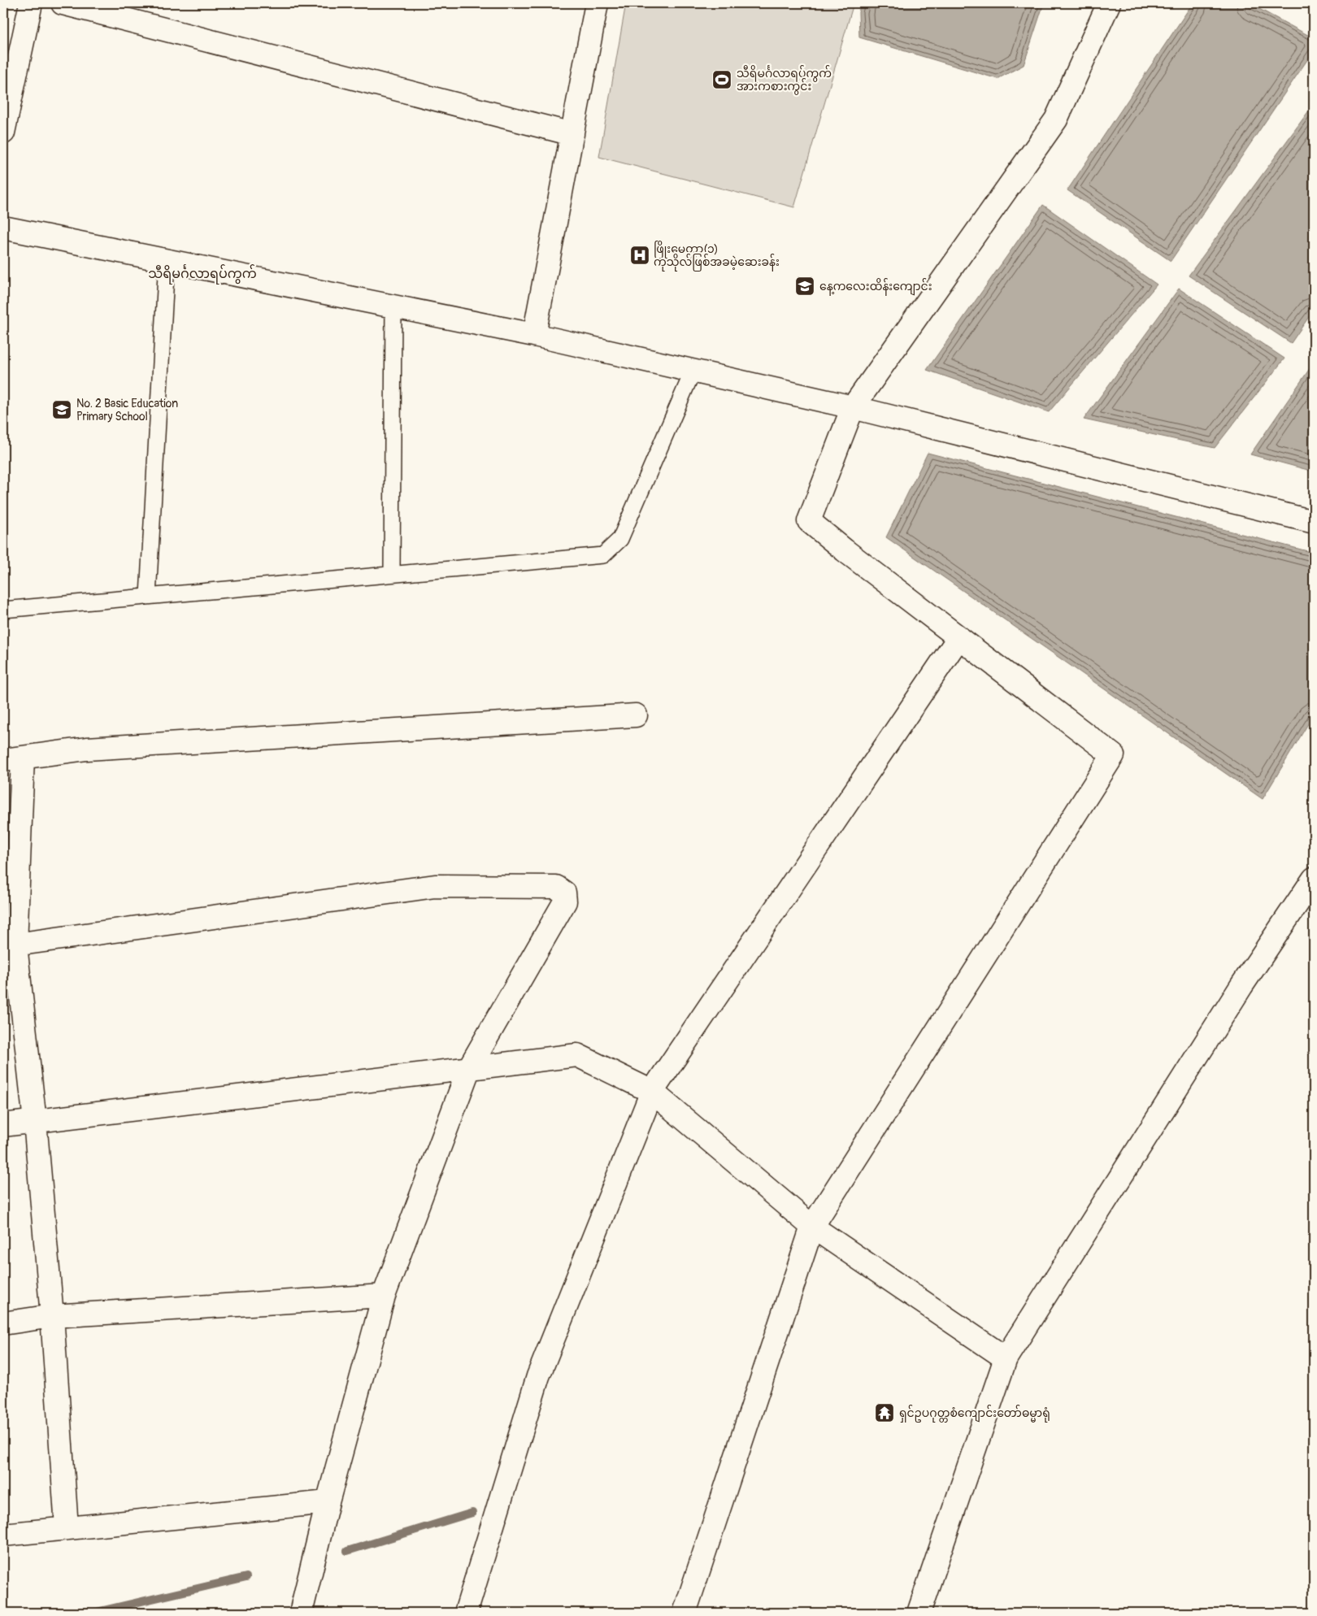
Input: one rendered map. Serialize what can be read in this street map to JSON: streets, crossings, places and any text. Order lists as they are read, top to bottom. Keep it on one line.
{"districts":["သီရိမင်္ဂလာရပ်ကွက်"],"places":{"sports":["သီရိမင်္ဂလာရပ်ကွက် အားကစားကွင်း"],"hospital":["ဖြိုးမေတ္တာ(၁) ကုသိုလ်ဖြစ်အခမဲ့ဆေးခန်း"],"school or university":["နေ့ကလေးထိန်းကျောင်း","No. 2 Basic Education Primary School"],"temple":["ရှင်ဥပဂုတ္တစံကျောင်းတော်ဓမ္မာရုံ"]}}
